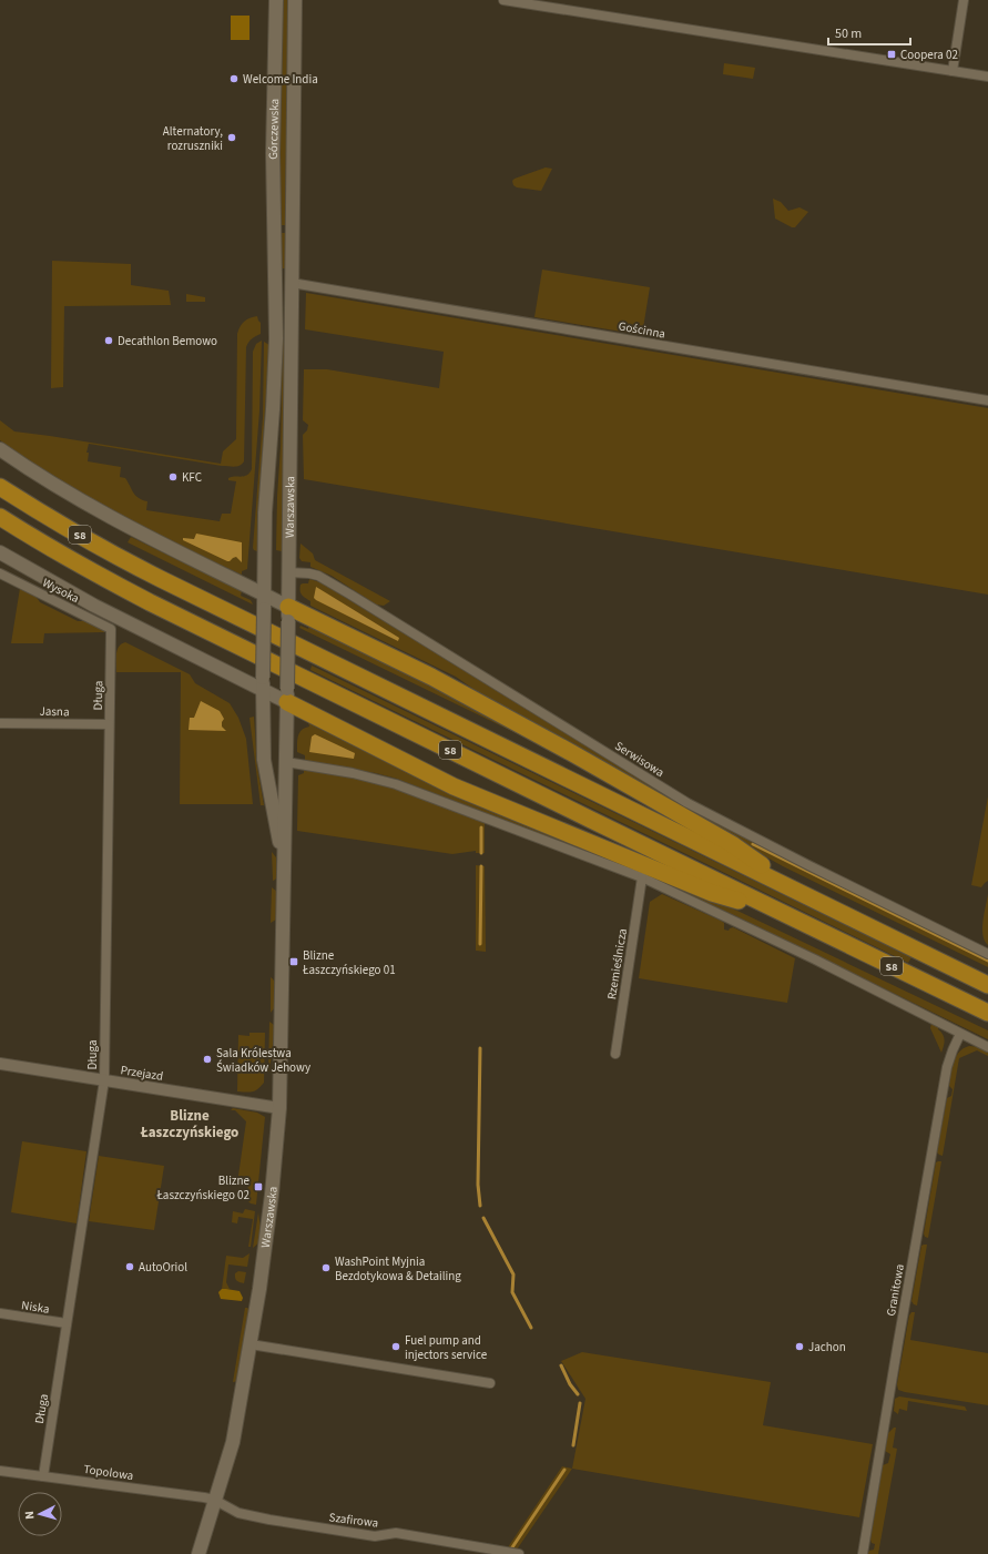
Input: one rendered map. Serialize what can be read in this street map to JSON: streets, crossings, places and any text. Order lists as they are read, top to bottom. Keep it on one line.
{"streets":{"highway":["S8"],"main road":["Górczewska","Warszawska"],"street":["Gościnna","Wysoka","Długa","Jasna","Serwisowa","Rzemieślnicza","Przejazd","Granitowa","Niska","Topolowa","Szafirowa"]},"crossings":[["Górczewska","Warszawska"],["Gościnna","Warszawska"],["Warszawska","Serwisowa"],["Warszawska","Przejazd"],["Warszawska","Topolowa"],["Warszawska","Szafirowa"],["Wysoka","Długa"],["Długa","Jasna"],["Długa","Przejazd"],["Długa","Niska"],["Długa","Topolowa"],["Topolowa","Szafirowa"]],"districts":["Blizne Łaszczyńskiego"],"places":{"transit":["Coopera 02","Blizne Łaszczyńskiego 01","Blizne Łaszczyńskiego 02"],"other":["Welcome India","Alternatory, rozruszniki","Decathlon Bemowo","KFC","Sala Królestwa Świadków Jehowy","AutoOriol","WashPoint Myjnia Bezdotykowa & Detailing","Fuel pump and injectors service","Jachon"]},"scale_bar":"50 m","north":"left"}
